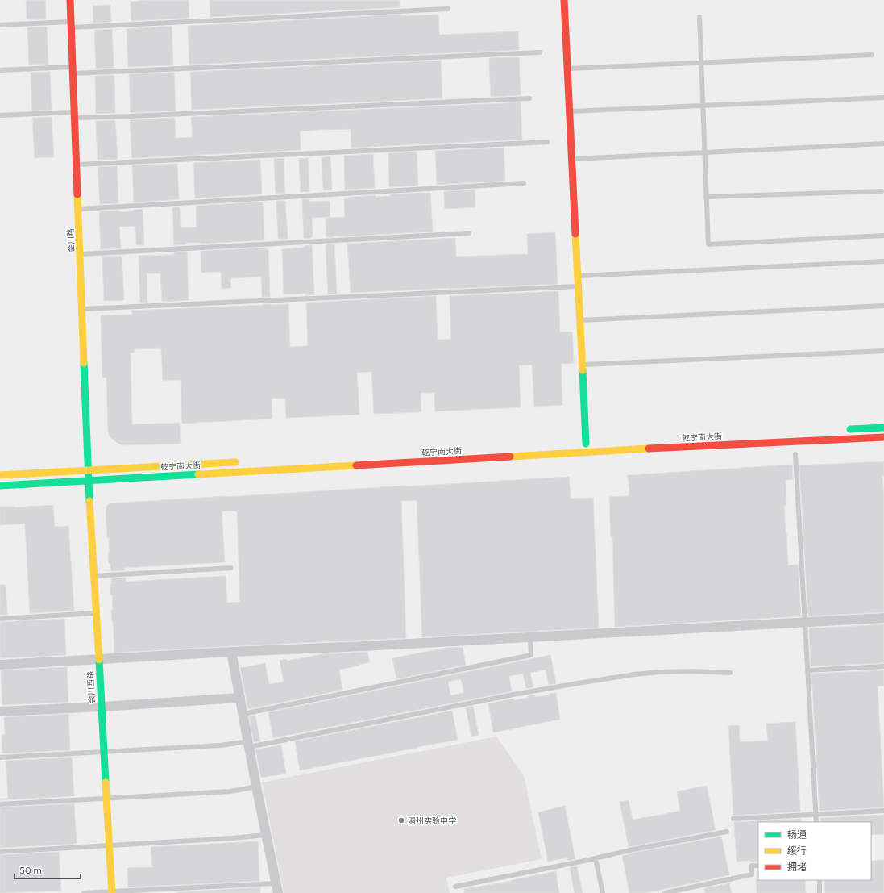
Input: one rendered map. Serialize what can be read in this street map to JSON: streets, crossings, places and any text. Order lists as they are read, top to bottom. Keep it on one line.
{"streets":{"street":["会川路","乾宁南大街","会川西路"]},"crossings":[["会川路","乾宁南大街"],["会川路","会川西路"],["乾宁南大街","会川西路"]],"places":["清州实验中学"],"legend":["畅通","缓行","拥堵"],"scale_bar":"50 m"}
